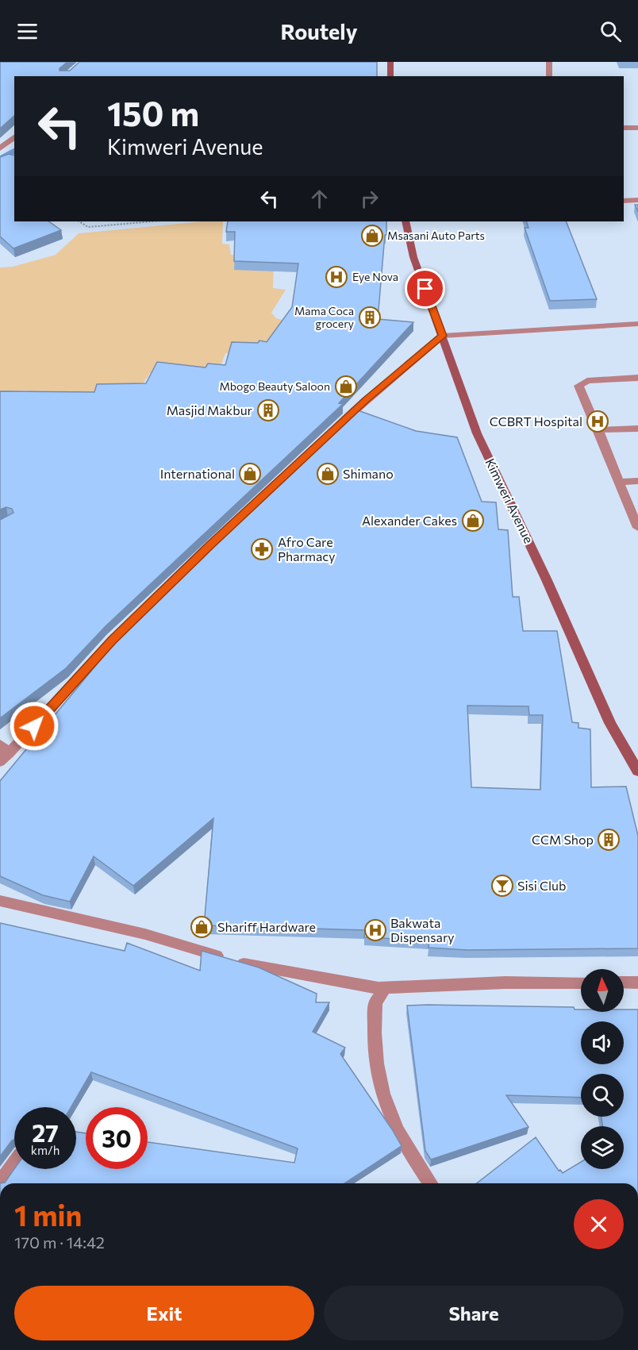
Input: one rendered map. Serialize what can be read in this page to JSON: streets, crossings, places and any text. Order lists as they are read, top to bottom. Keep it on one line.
{"streets":{"street":["Kimweri Avenue"]},"places":{"shop":["Msasani Auto Parts","Mbogo Beauty Saloon","International","Shimano","Alexander Cakes","Shariff Hardware"],"hospital":["Eye Nova","CCBRT Hospital","Bakwata Dispensary"],"building":["Mama Coca grocery","Masjid Makbur","CCM Shop"],"pharmacy":["Afro Care Pharmacy"],"bar":["Sisi Club"]},"north":"top","page":{"header":"Routely","turn":["150 m","Kimweri Avenue"],"speed":"27 km/h","limit":"30","heading":["1 min","170 m · 14:42"],"buttons":["Exit","Share"]}}
